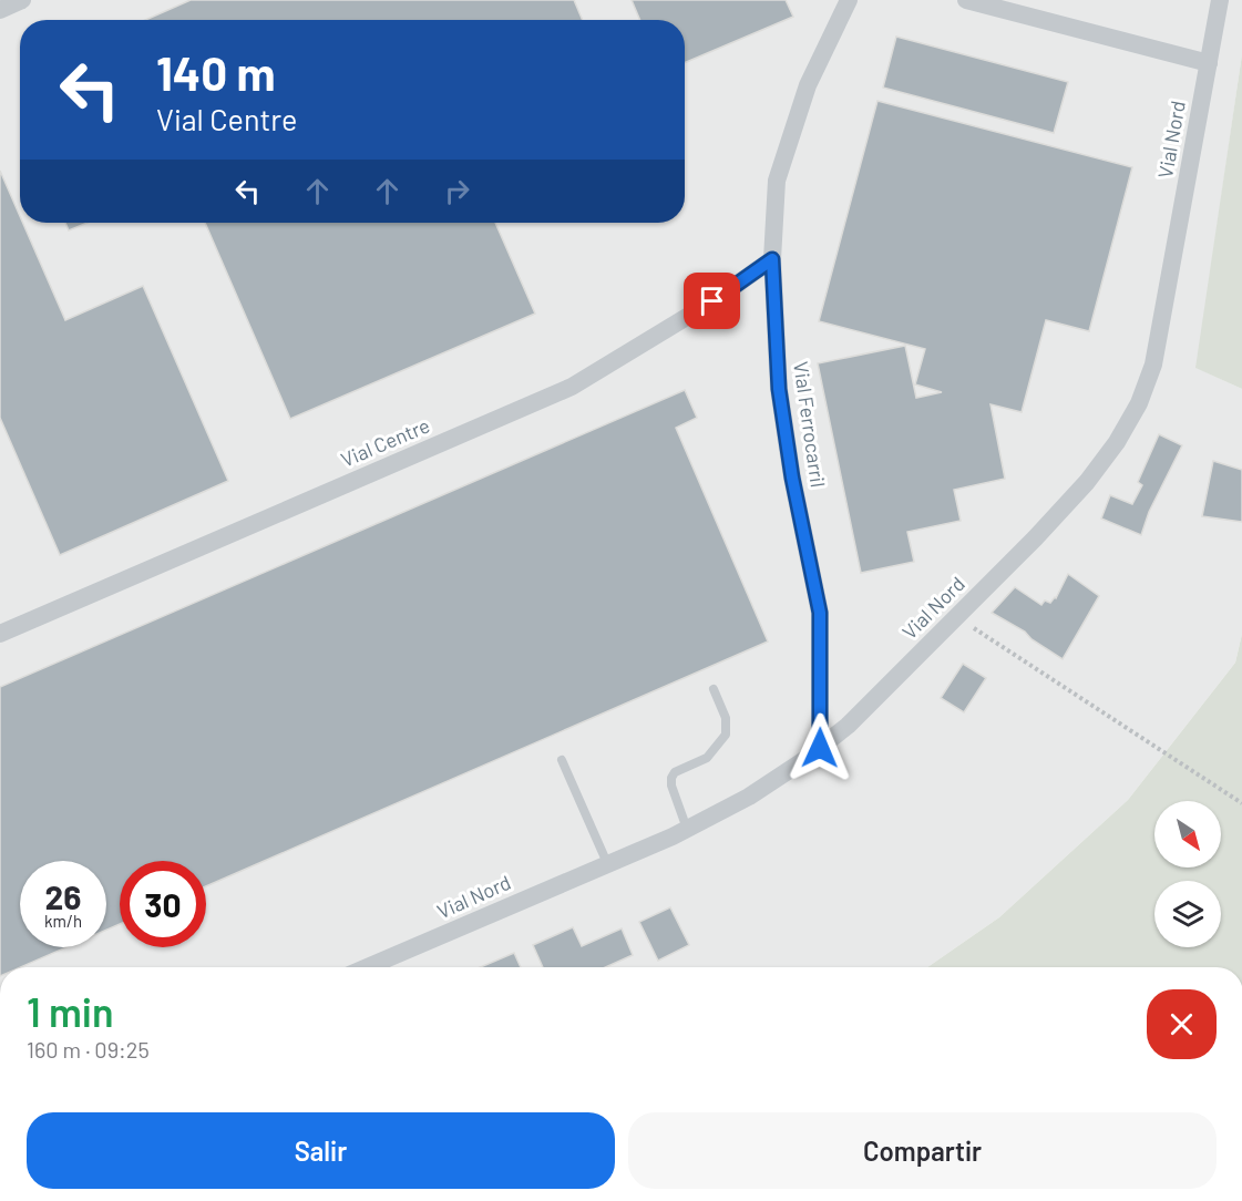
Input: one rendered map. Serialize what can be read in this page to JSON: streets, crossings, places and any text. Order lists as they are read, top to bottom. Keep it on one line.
{"streets":{"street":["Vial Nord","Vial Ferrocarril","Vial Centre"]},"crossings":[["Vial Nord","Vial Ferrocarril"],["Vial Ferrocarril","Vial Centre"]],"north":"bottom right","page":{"turn":["140 m","Vial Centre"],"speed":"26 km/h","limit":"30","heading":["1 min","160 m · 09:25"],"buttons":["Salir","Compartir"]}}
